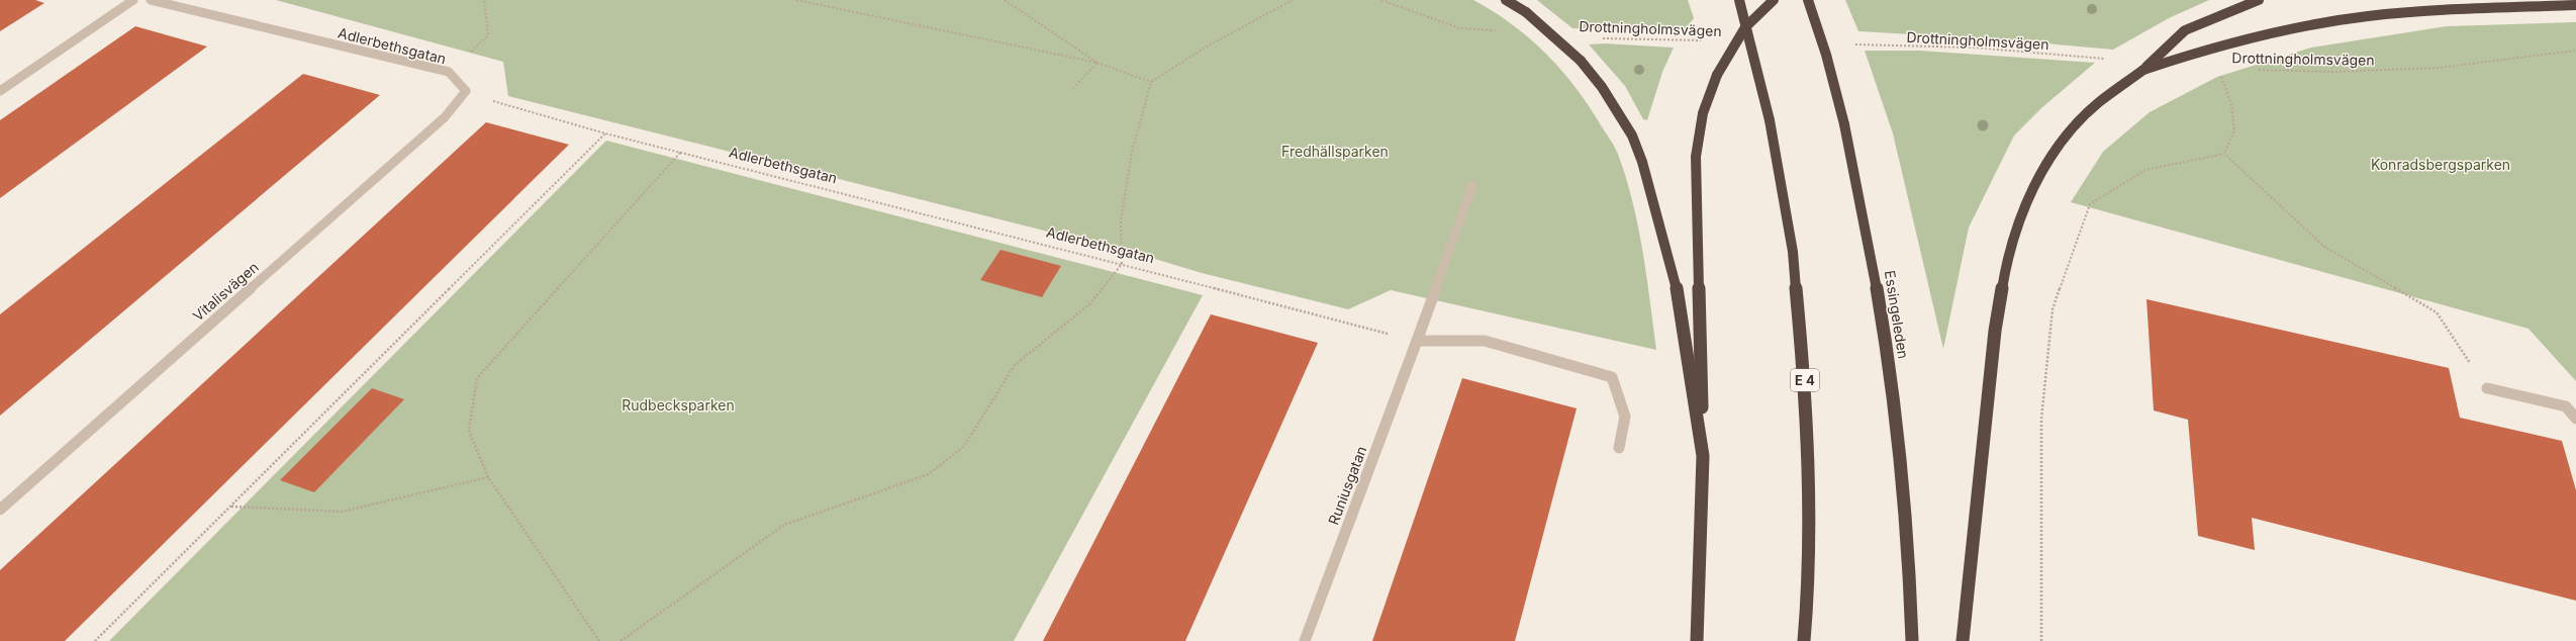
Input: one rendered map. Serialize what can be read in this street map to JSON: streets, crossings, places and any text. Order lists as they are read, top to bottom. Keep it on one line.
{"streets":{"highway":["Essingeleden","E 4"],"street":["Adlerbethsgatan","Vitalisvägen","Runiusgatan"],"path":["Drottningholmsvägen"]},"crossings":[["Adlerbethsgatan","Vitalisvägen"],["Adlerbethsgatan","Runiusgatan"]],"parks":["Fredhällsparken","Konradsbergsparken","Rudbecksparken"]}
